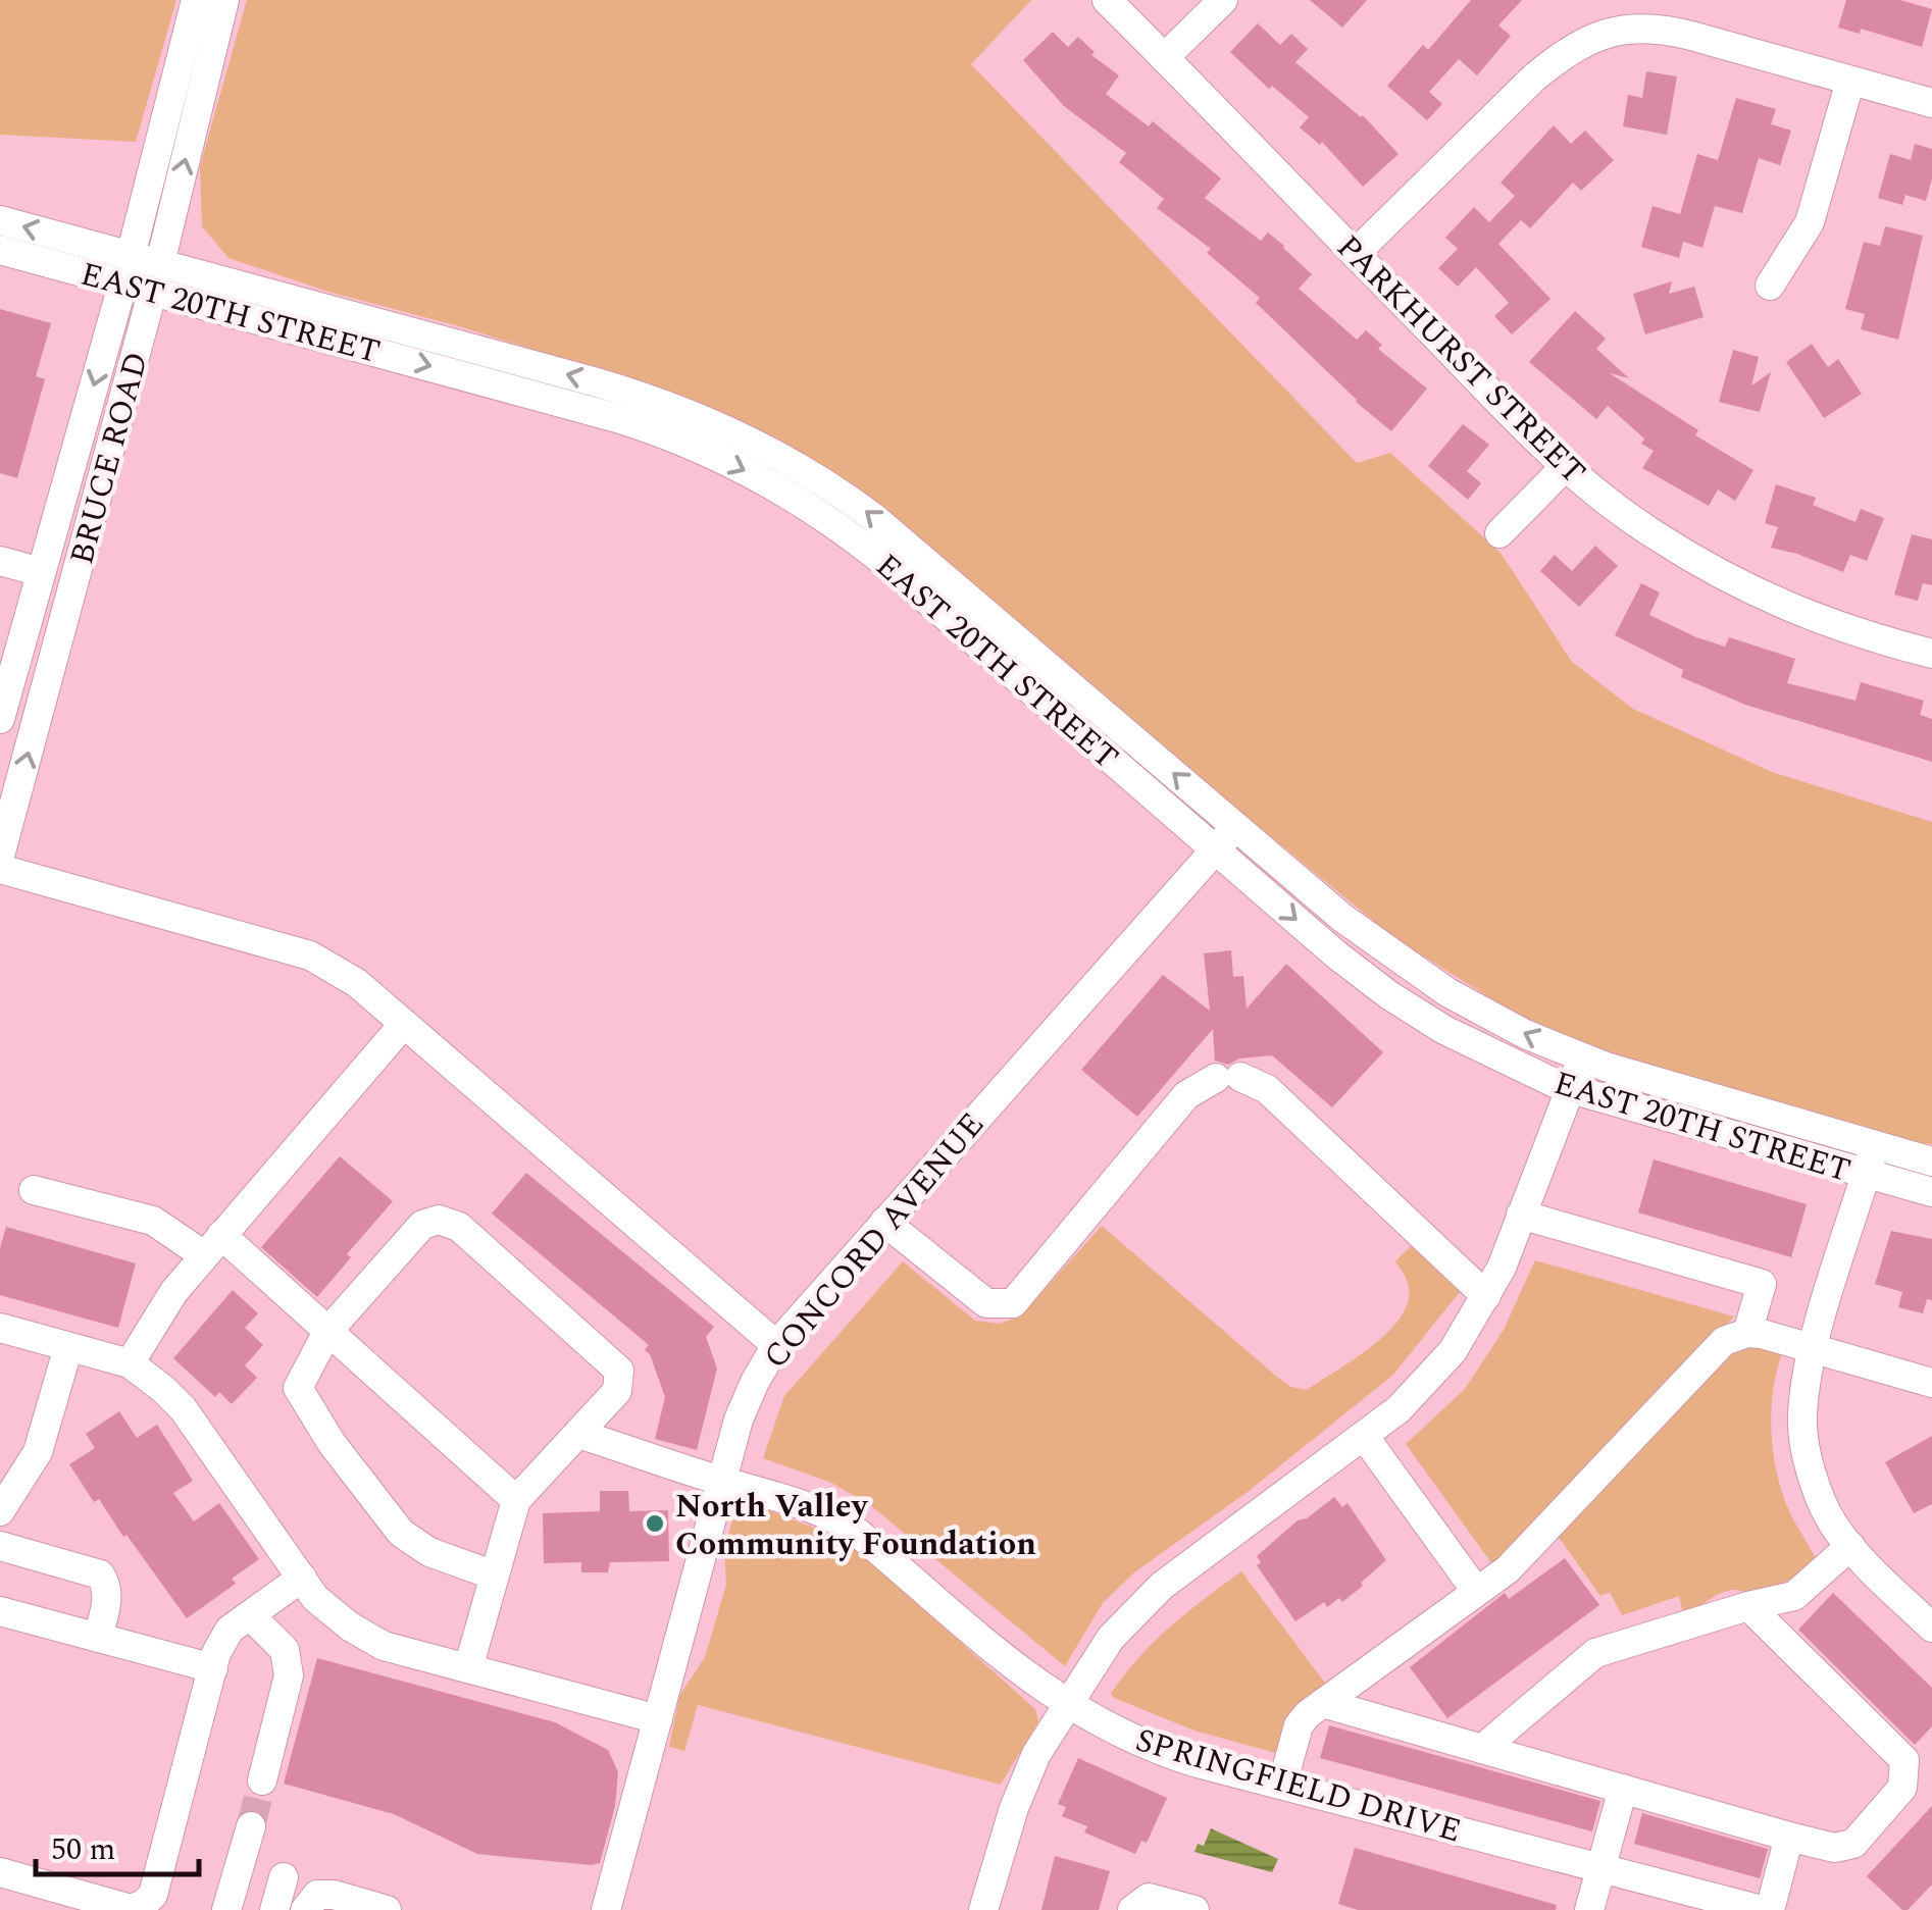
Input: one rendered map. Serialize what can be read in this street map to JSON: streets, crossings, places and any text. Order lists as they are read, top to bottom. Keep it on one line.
{"streets":{"street":["EAST 20TH STREET","PARKHURST STREET","BRUCE ROAD","CONCORD AVENUE","SPRINGFIELD DRIVE"]},"crossings":[["EAST 20TH STREET","BRUCE ROAD"],["EAST 20TH STREET","CONCORD AVENUE"],["CONCORD AVENUE","SPRINGFIELD DRIVE"]],"places":["North Valley Community Foundation"],"scale_bar":"50 m"}
